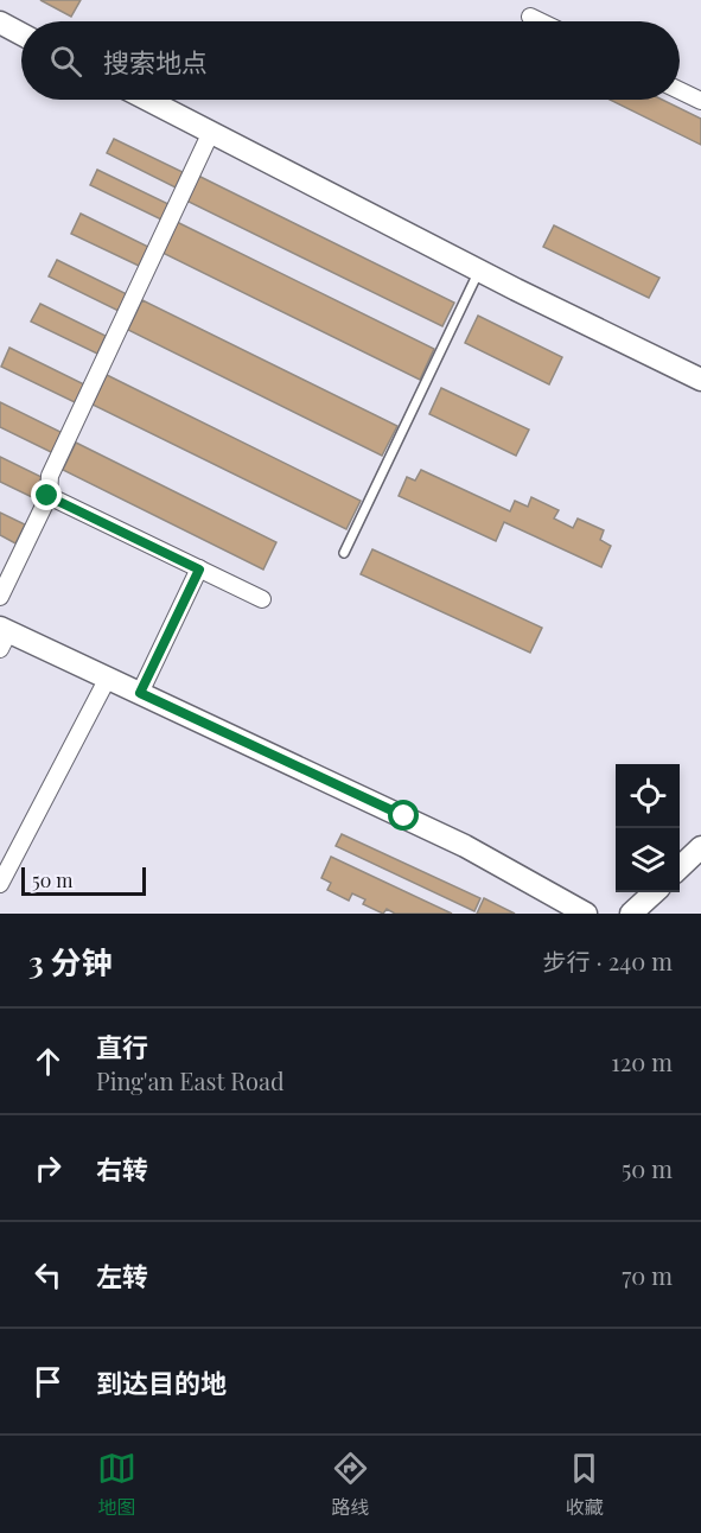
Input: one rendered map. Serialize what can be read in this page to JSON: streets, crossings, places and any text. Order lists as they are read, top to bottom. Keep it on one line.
{"scale_bar":"50 m","page":{"search":"搜索地点","scale":"50 m","heading":["3 分钟","步行 · 240 m"],"list":[["直行","Ping'an East Road","120 m"],["右转","50 m"],["左转","70 m"],"到达目的地"],"nav":["地图","路线","收藏"]}}
